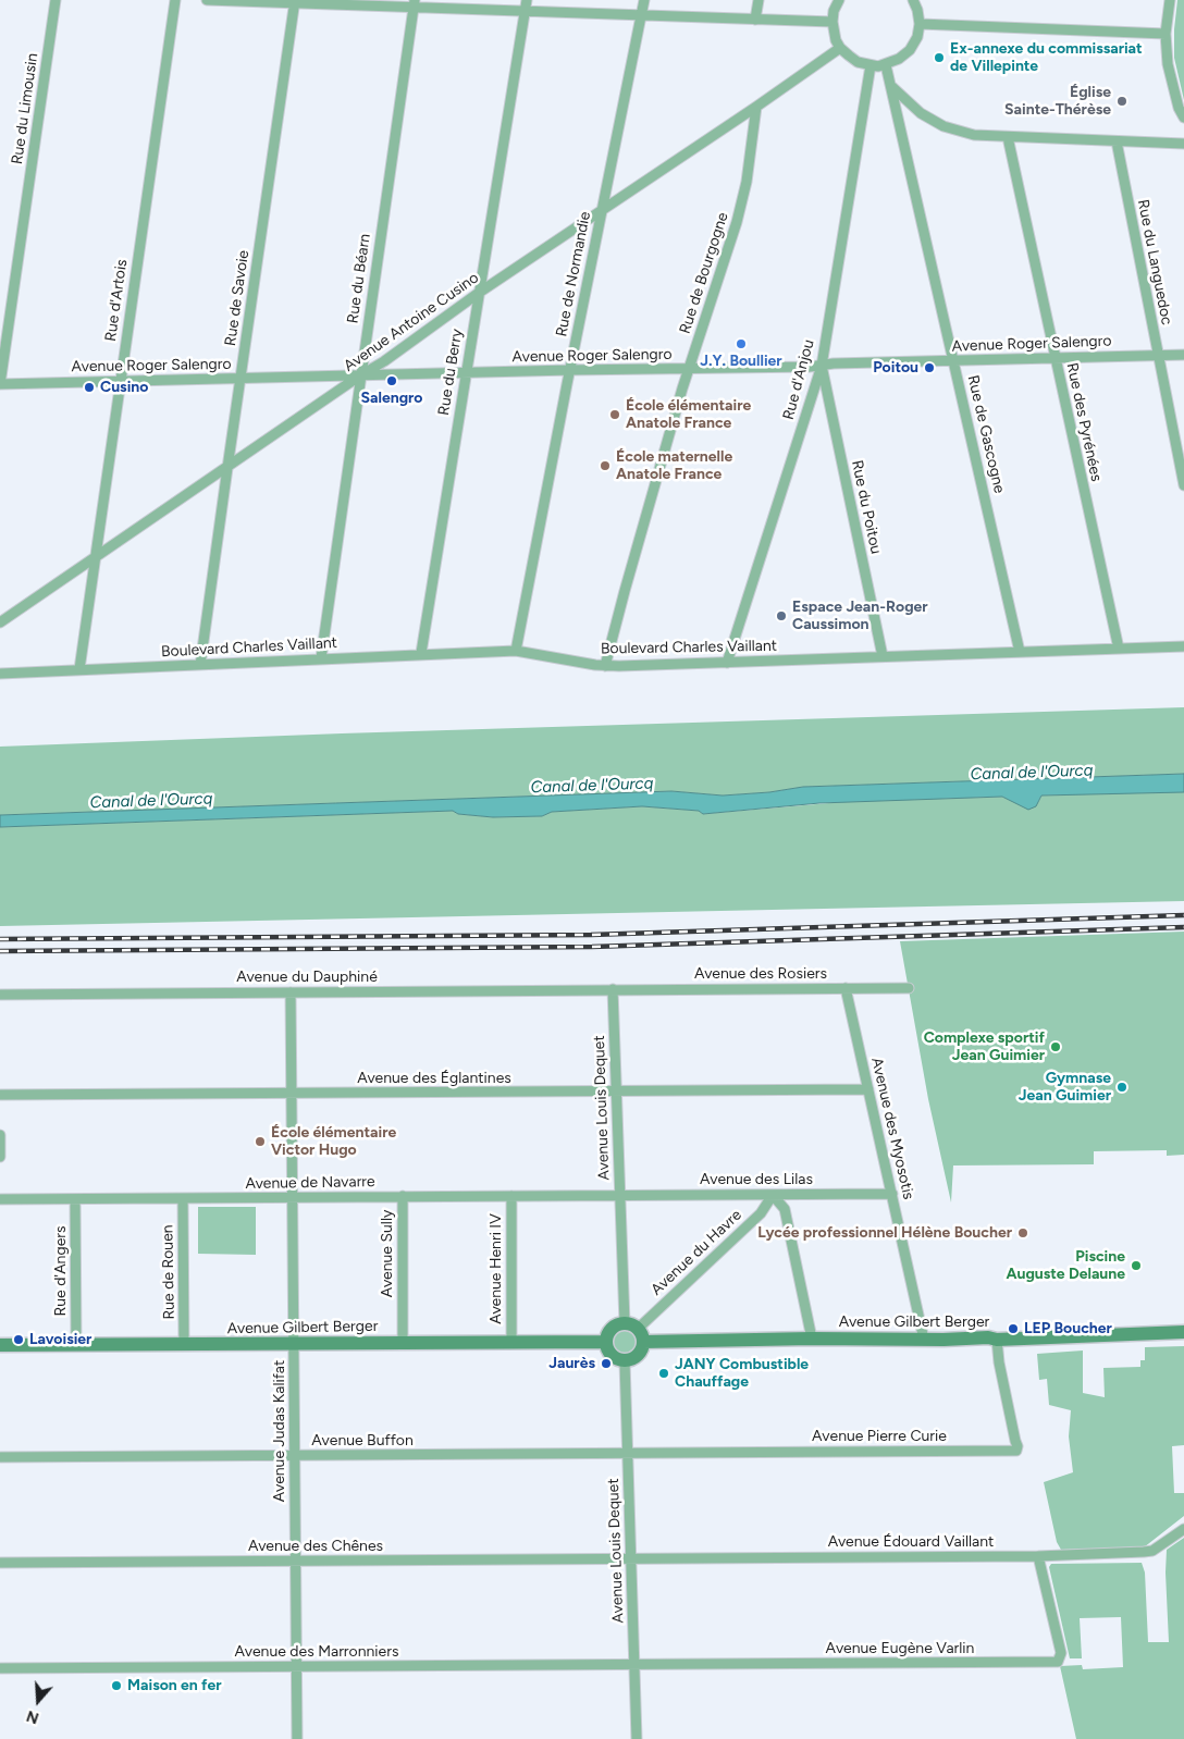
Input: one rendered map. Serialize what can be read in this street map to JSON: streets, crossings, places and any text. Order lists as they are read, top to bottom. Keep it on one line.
{"streets":{"street":["Rue du Limousin","Rue du Languedoc","Rue de Bourgogne","Rue de Normandie","Rue du Béarn","Rue de Savoie","Rue d'Artois","Avenue Antoine Cusino","Avenue Roger Salengro","Rue du Berry","Rue d'Anjou","Rue des Pyrénées","Rue de Gascogne","Rue du Poitou","Boulevard Charles Vaillant","Avenue des Rosiers","Avenue du Dauphiné","Avenue des Églantines","Avenue Louis Dequet","Avenue des Myosotis","Avenue des Lilas","Avenue de Navarre","Avenue du Havre","Avenue Sully","Avenue Henri IV","Rue d'Angers","Rue de Rouen","Avenue Gilbert Berger","Avenue Judas Kalifat","Avenue Pierre Curie","Avenue Buffon","Avenue Édouard Vaillant","Avenue des Chênes","Avenue Eugène Varlin","Avenue des Marronniers"]},"crossings":[["Rue du Limousin","Avenue Roger Salengro"],["Rue du Languedoc","Avenue Roger Salengro"],["Rue de Bourgogne","Avenue Antoine Cusino"],["Rue de Bourgogne","Avenue Roger Salengro"],["Rue de Bourgogne","Boulevard Charles Vaillant"],["Rue de Normandie","Avenue Antoine Cusino"],["Rue de Normandie","Avenue Roger Salengro"],["Rue de Normandie","Boulevard Charles Vaillant"],["Rue du Béarn","Avenue Antoine Cusino"],["Rue du Béarn","Avenue Roger Salengro"],["Rue du Béarn","Boulevard Charles Vaillant"],["Rue de Savoie","Avenue Antoine Cusino"],["Rue de Savoie","Avenue Roger Salengro"],["Rue de Savoie","Boulevard Charles Vaillant"],["Rue d'Artois","Avenue Antoine Cusino"],["Rue d'Artois","Avenue Roger Salengro"],["Rue d'Artois","Boulevard Charles Vaillant"],["Avenue Antoine Cusino","Avenue Roger Salengro"],["Avenue Antoine Cusino","Rue du Berry"],["Avenue Roger Salengro","Rue du Berry"],["Avenue Roger Salengro","Rue d'Anjou"],["Avenue Roger Salengro","Rue des Pyrénées"],["Avenue Roger Salengro","Rue de Gascogne"],["Avenue Roger Salengro","Rue du Poitou"],["Rue du Berry","Boulevard Charles Vaillant"],["Rue d'Anjou","Rue du Poitou"],["Rue d'Anjou","Boulevard Charles Vaillant"],["Rue des Pyrénées","Boulevard Charles Vaillant"],["Rue de Gascogne","Boulevard Charles Vaillant"],["Rue du Poitou","Boulevard Charles Vaillant"],["Avenue des Rosiers","Avenue du Dauphiné"],["Avenue des Rosiers","Avenue Louis Dequet"],["Avenue des Rosiers","Avenue des Myosotis"],["Avenue du Dauphiné","Avenue Louis Dequet"],["Avenue du Dauphiné","Avenue Judas Kalifat"],["Avenue des Églantines","Avenue Louis Dequet"],["Avenue des Églantines","Avenue des Myosotis"],["Avenue des Églantines","Avenue Judas Kalifat"],["Avenue Louis Dequet","Avenue des Lilas"],["Avenue Louis Dequet","Avenue de Navarre"],["Avenue Louis Dequet","Avenue du Havre"],["Avenue Louis Dequet","Avenue Gilbert Berger"],["Avenue Louis Dequet","Avenue Pierre Curie"],["Avenue Louis Dequet","Avenue Buffon"],["Avenue Louis Dequet","Avenue Édouard Vaillant"],["Avenue Louis Dequet","Avenue des Chênes"],["Avenue Louis Dequet","Avenue Eugène Varlin"],["Avenue Louis Dequet","Avenue des Marronniers"],["Avenue des Myosotis","Avenue des Lilas"],["Avenue des Myosotis","Avenue Gilbert Berger"],["Avenue des Lilas","Avenue de Navarre"],["Avenue des Lilas","Avenue du Havre"],["Avenue de Navarre","Avenue Sully"],["Avenue de Navarre","Avenue Henri IV"],["Avenue de Navarre","Rue d'Angers"],["Avenue de Navarre","Rue de Rouen"],["Avenue de Navarre","Avenue Judas Kalifat"],["Avenue du Havre","Avenue Gilbert Berger"],["Avenue Sully","Avenue Gilbert Berger"],["Avenue Henri IV","Avenue Gilbert Berger"],["Rue d'Angers","Avenue Gilbert Berger"],["Rue de Rouen","Avenue Gilbert Berger"],["Avenue Gilbert Berger","Avenue Judas Kalifat"],["Avenue Gilbert Berger","Avenue Pierre Curie"],["Avenue Judas Kalifat","Avenue Buffon"],["Avenue Judas Kalifat","Avenue des Chênes"],["Avenue Judas Kalifat","Avenue des Marronniers"],["Avenue Pierre Curie","Avenue Buffon"],["Avenue Édouard Vaillant","Avenue des Chênes"],["Avenue Édouard Vaillant","Avenue Eugène Varlin"],["Avenue Eugène Varlin","Avenue des Marronniers"]],"water":["Canal de l'Ourcq"],"places":["Ex-annexe du commissariat de Villepinte","Église Sainte-Thérèse","J.Y. Boullier","Poitou","Salengro","Cusino","École élémentaire Anatole France","École maternelle Anatole France","Espace Jean-Roger Caussimon","Complexe sportif Jean Guimier","Gymnase Jean Guimier","École élémentaire Victor Hugo","Lycée professionnel Hélène Boucher","Piscine Auguste Delaune","LEP Boucher","Lavoisier","Jaurès","JANY Combustible Chauffage","Maison en fer"],"north":"bottom"}
